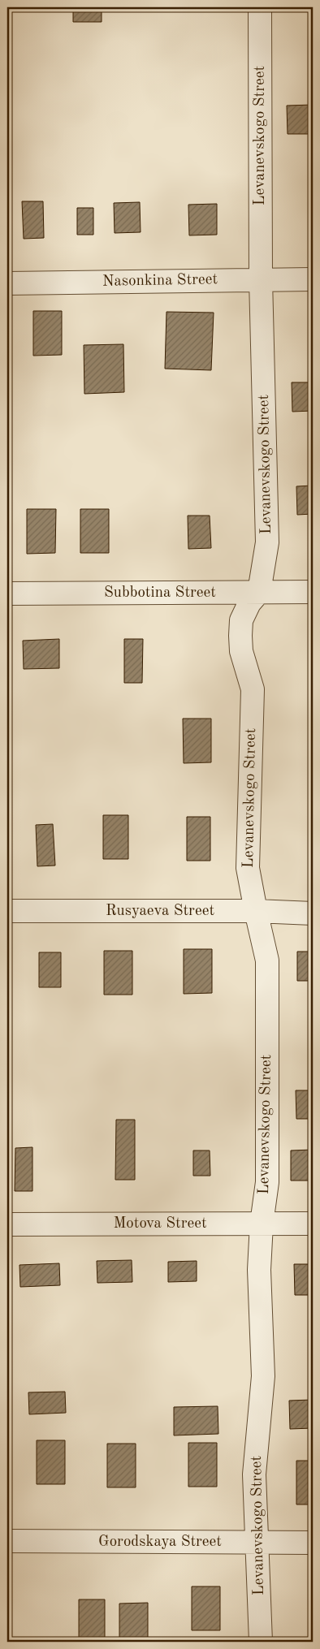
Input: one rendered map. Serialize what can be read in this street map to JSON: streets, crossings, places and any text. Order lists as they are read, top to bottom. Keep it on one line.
{"streets":{"street":["Levanevskogo Street","Nasonkina Street","Subbotina Street","Rusyaeva Street","Motova Street","Gorodskaya Street"]},"crossings":[["Levanevskogo Street","Nasonkina Street"],["Levanevskogo Street","Subbotina Street"],["Levanevskogo Street","Rusyaeva Street"],["Levanevskogo Street","Motova Street"],["Levanevskogo Street","Gorodskaya Street"]]}
